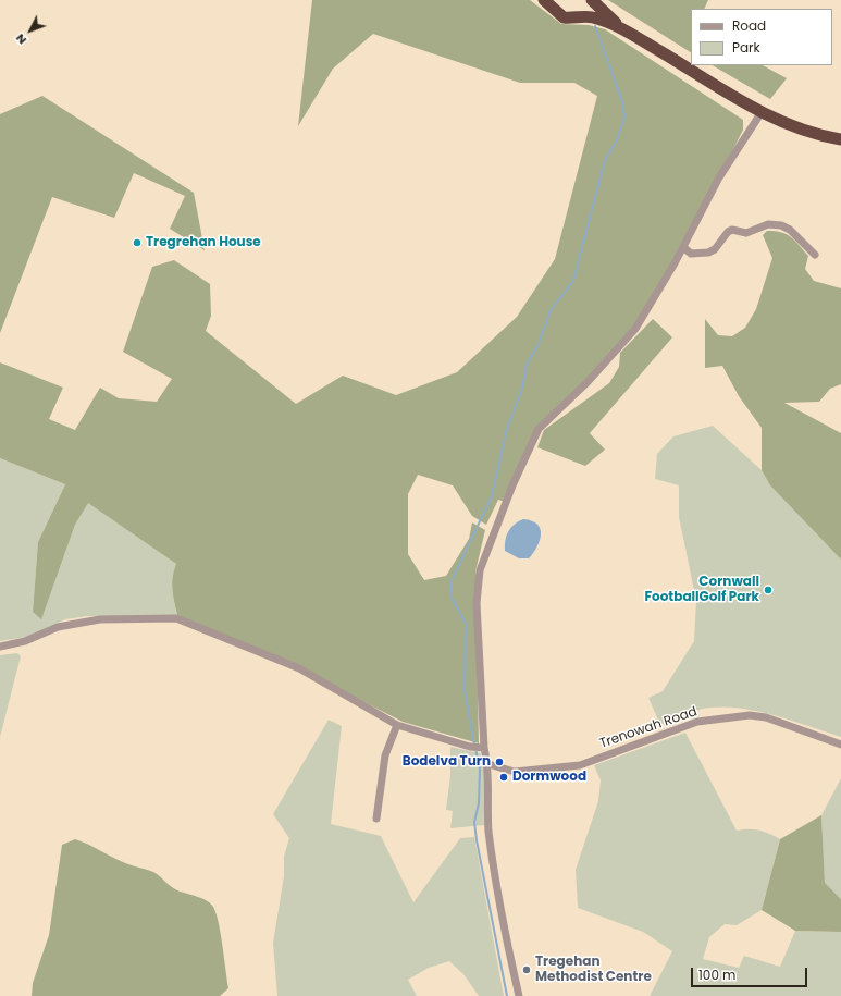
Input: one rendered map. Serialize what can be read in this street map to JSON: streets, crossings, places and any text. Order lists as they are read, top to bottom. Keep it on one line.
{"streets":{"street":["Trenowah Road"]},"places":["Tregrehan House","Cornwall FootballGolf Park","Bodelva Turn","Dormwood","Tregehan Methodist Centre"],"legend":["Road","Park"],"scale_bar":"100 m","north":"bottom left"}
